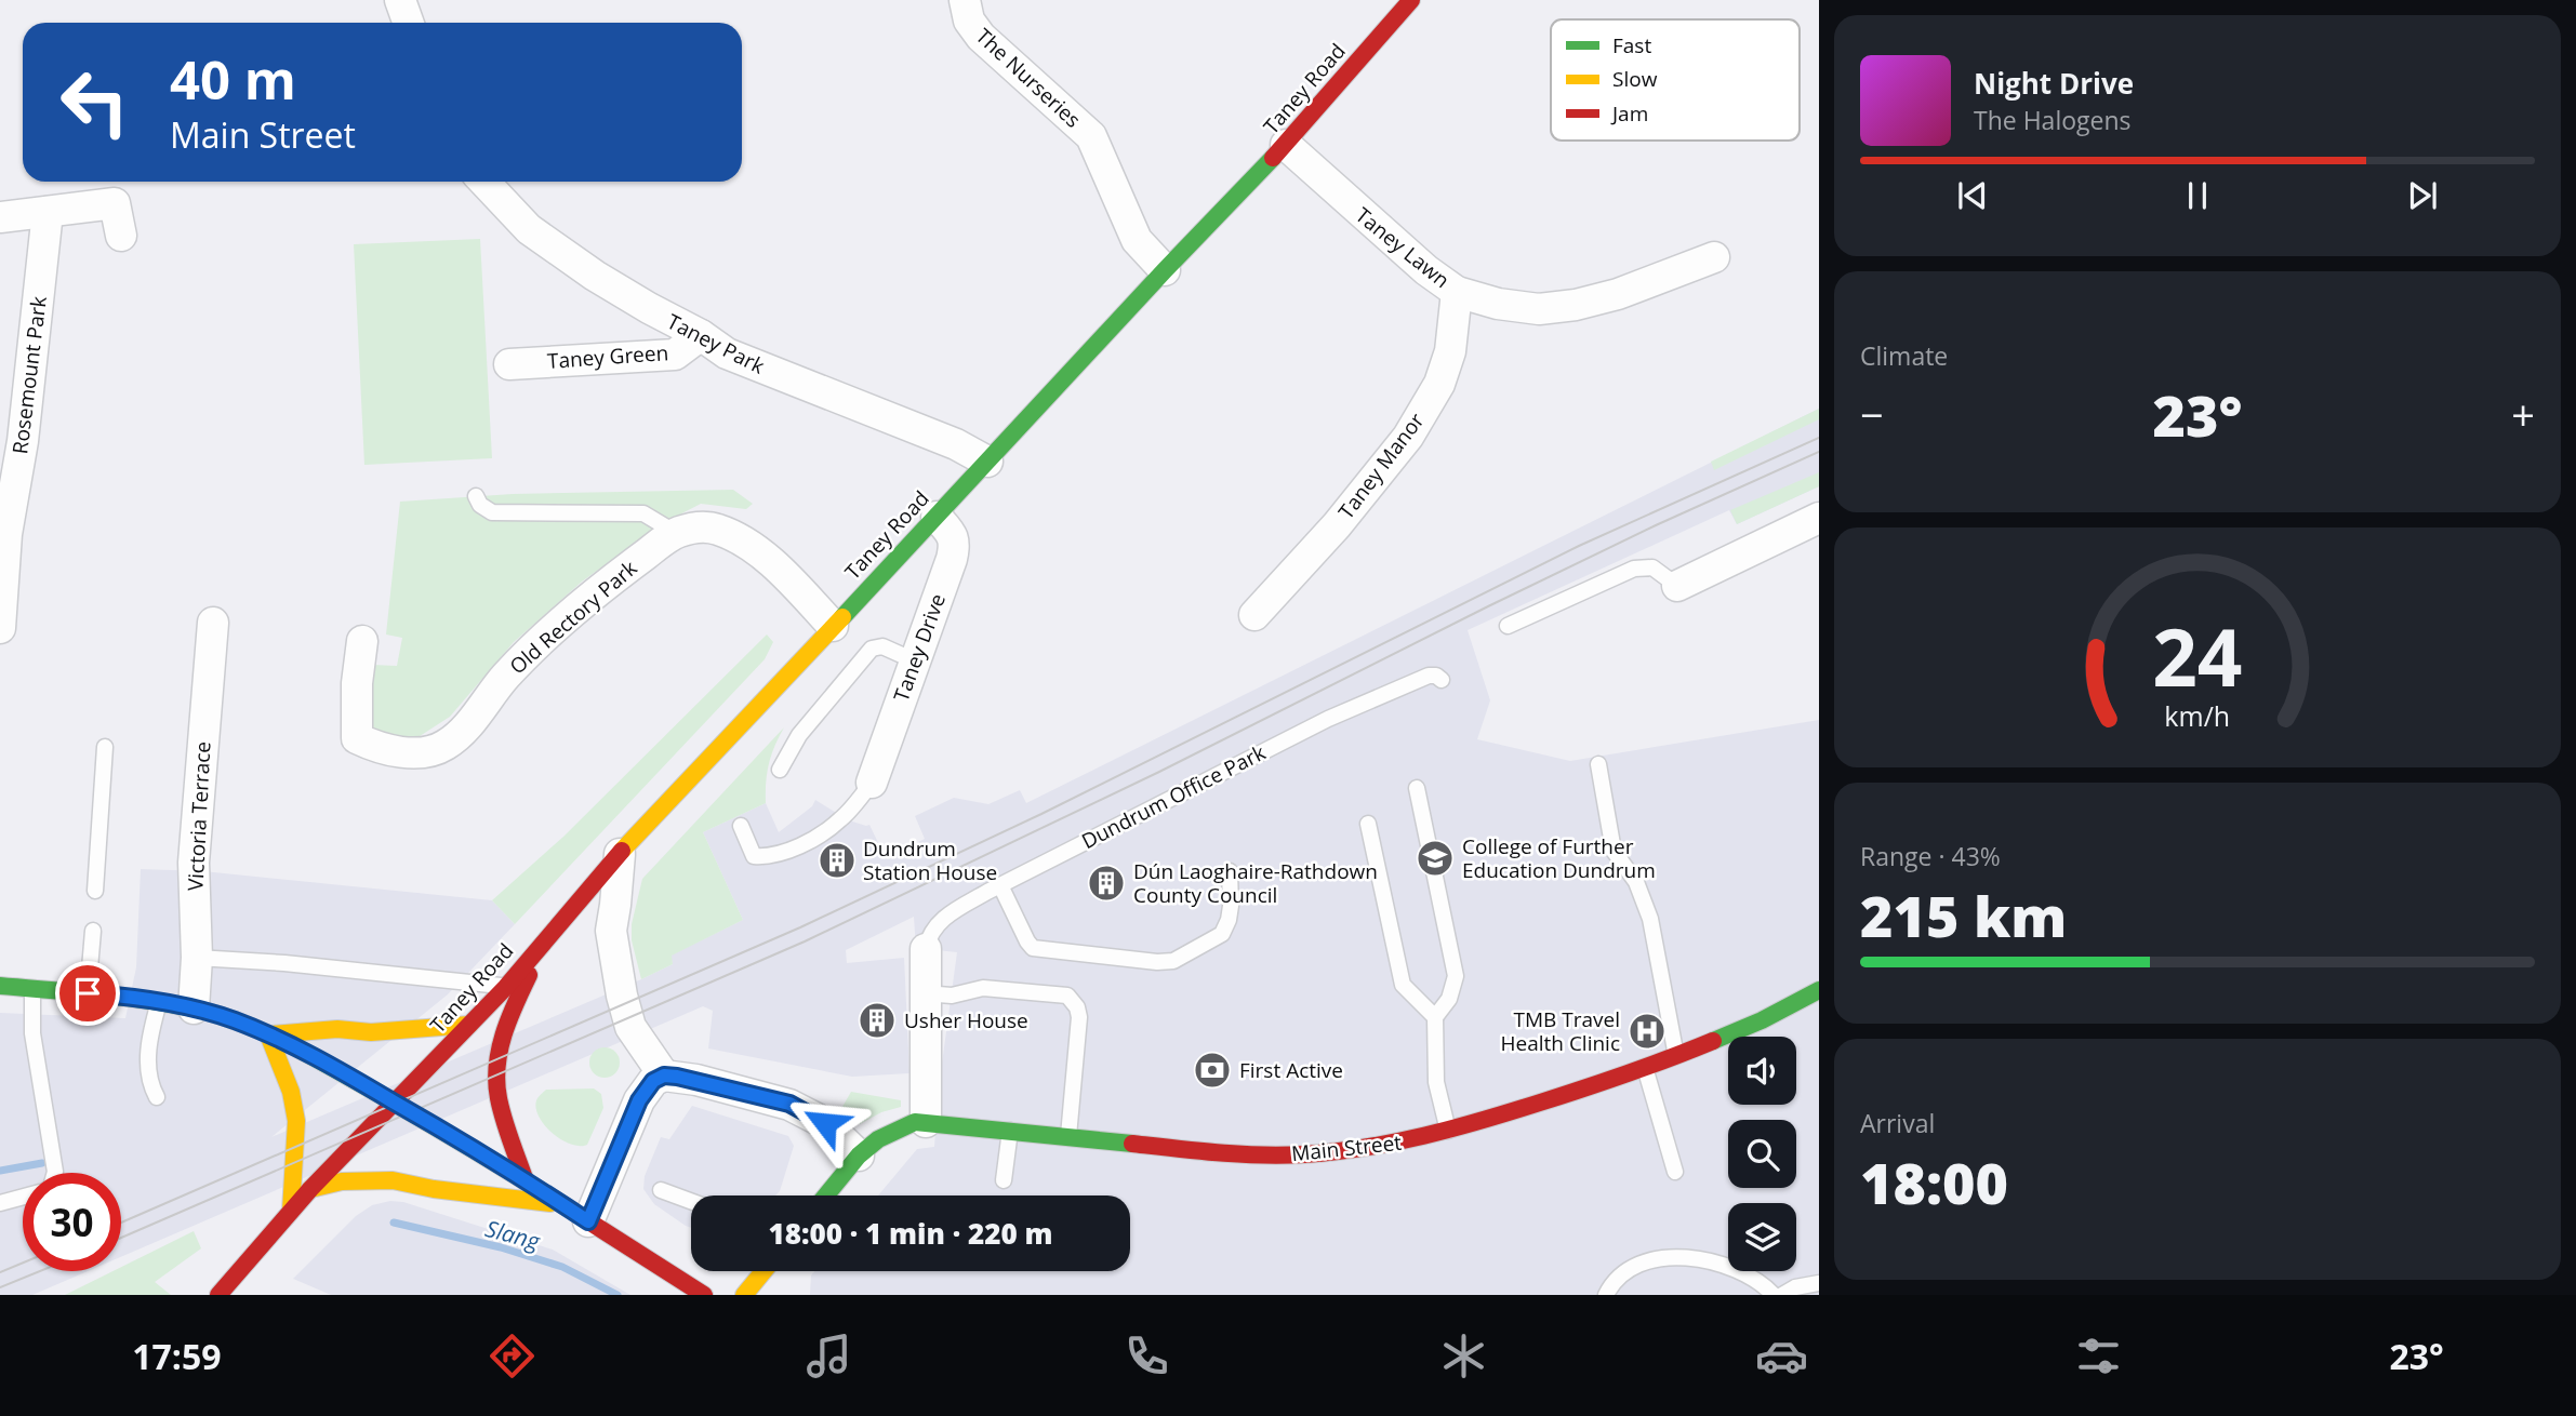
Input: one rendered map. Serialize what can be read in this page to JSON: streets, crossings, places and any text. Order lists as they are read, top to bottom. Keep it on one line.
{"streets":{"main road":["Taney Road","Main Street"],"street":["The Nurseries","Taney Lawn","Taney Park","Taney Green","Rosemount Park","Taney Manor","Old Rectory Park","Taney Drive","Victoria Terrace"],"lane":["Dundrum Office Park"]},"crossings":[["The Nurseries","Taney Road"],["Taney Road","Taney Lawn"],["Taney Road","Taney Park"],["Taney Road","Old Rectory Park"],["Taney Road","Taney Drive"],["Taney Lawn","Taney Manor"],["Taney Park","Taney Green"]],"water":["Slang"],"places":{"school or university":["College of Further Education Dundrum"],"building":["Dundrum Station House","Dún Laoghaire-Rathdown County Council","Usher House"],"hospital":["TMB Travel Health Clinic"],"bank":["First Active"]},"legend":["Fast","Slow","Jam"],"page":{"turn":["40 m","Main Street"],"song":["Night Drive","The Halogens"],"tile":["Climate",["Range · 43%","215 km"],["Arrival","18:00"]],"heat":["−","23°","+"],"limit":"30","trip":"18:00 · 1 min · 220 m","tabs":["17:59","23°"],"gauge":["24","km/h"]}}
